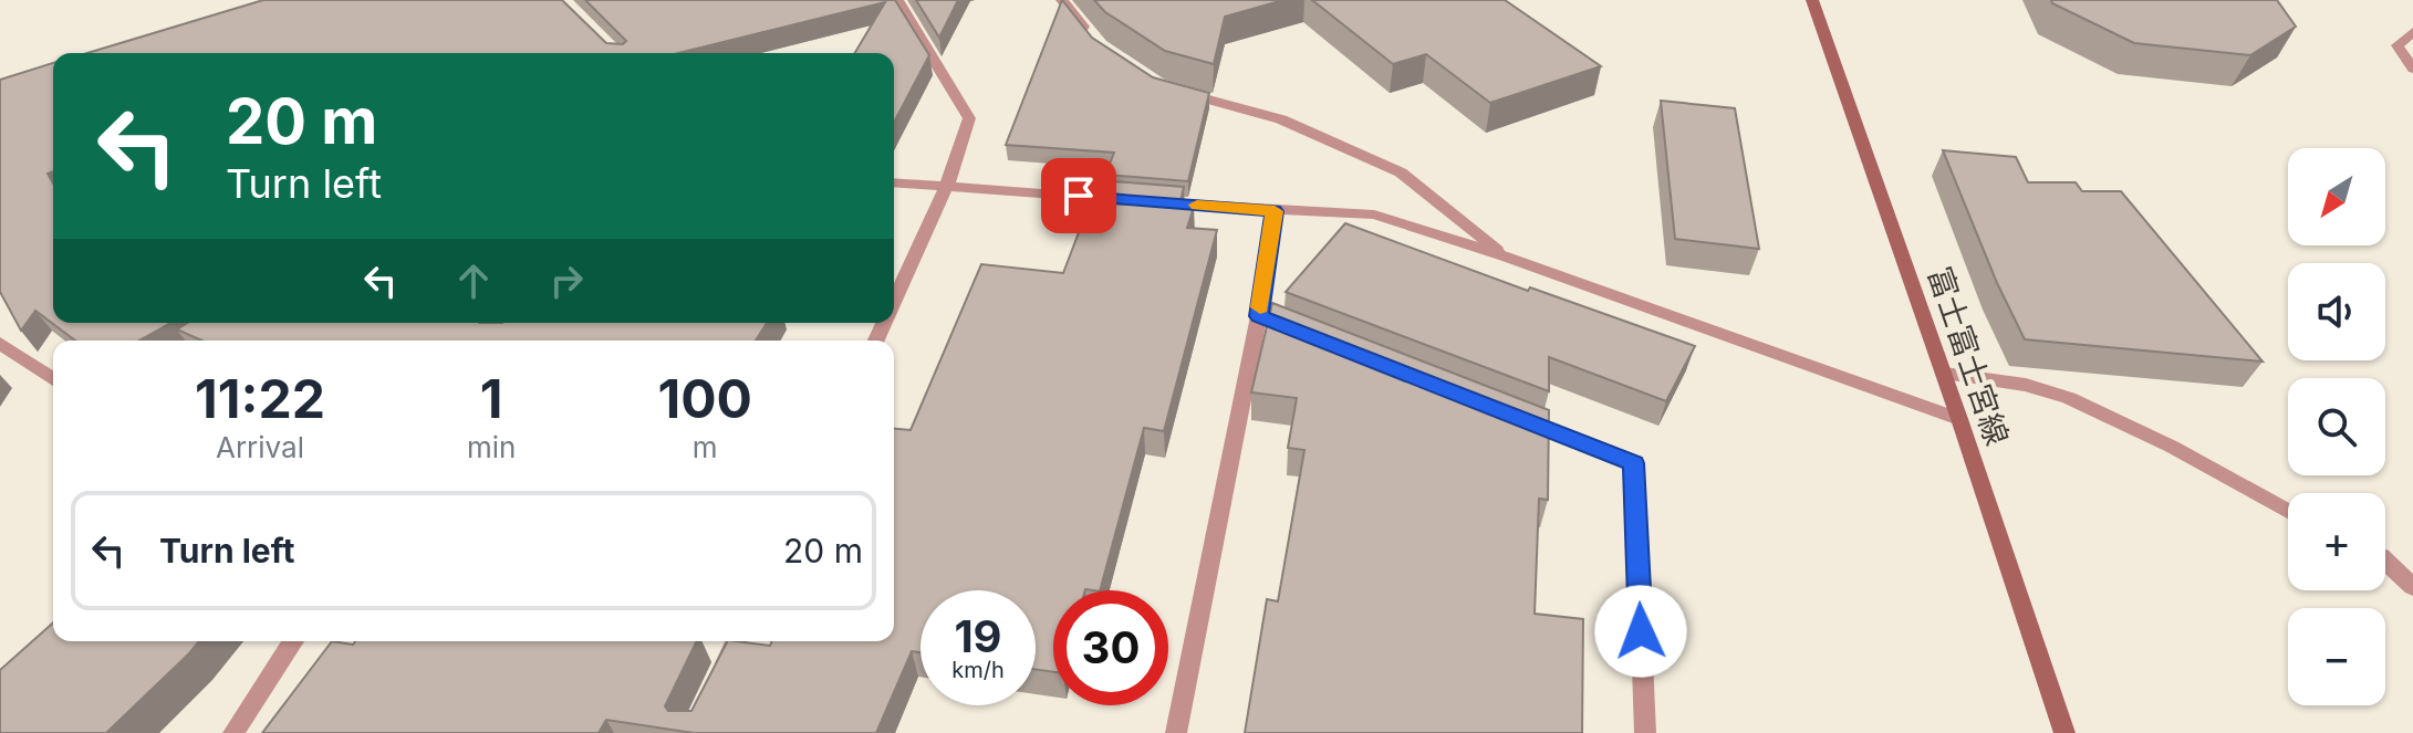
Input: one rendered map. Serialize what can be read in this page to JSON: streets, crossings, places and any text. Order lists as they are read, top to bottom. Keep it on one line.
{"streets":{"main road":["富士富士宮線"]},"north":"bottom left","page":{"turn":["20 m","Turn left"],"map_buttons":["+","−"],"eta":["11:22","Arrival","1","min","100","m"],"list":[{"name":"Turn left","value":"20 m"}],"speed":"19 km/h","limit":"30"}}
